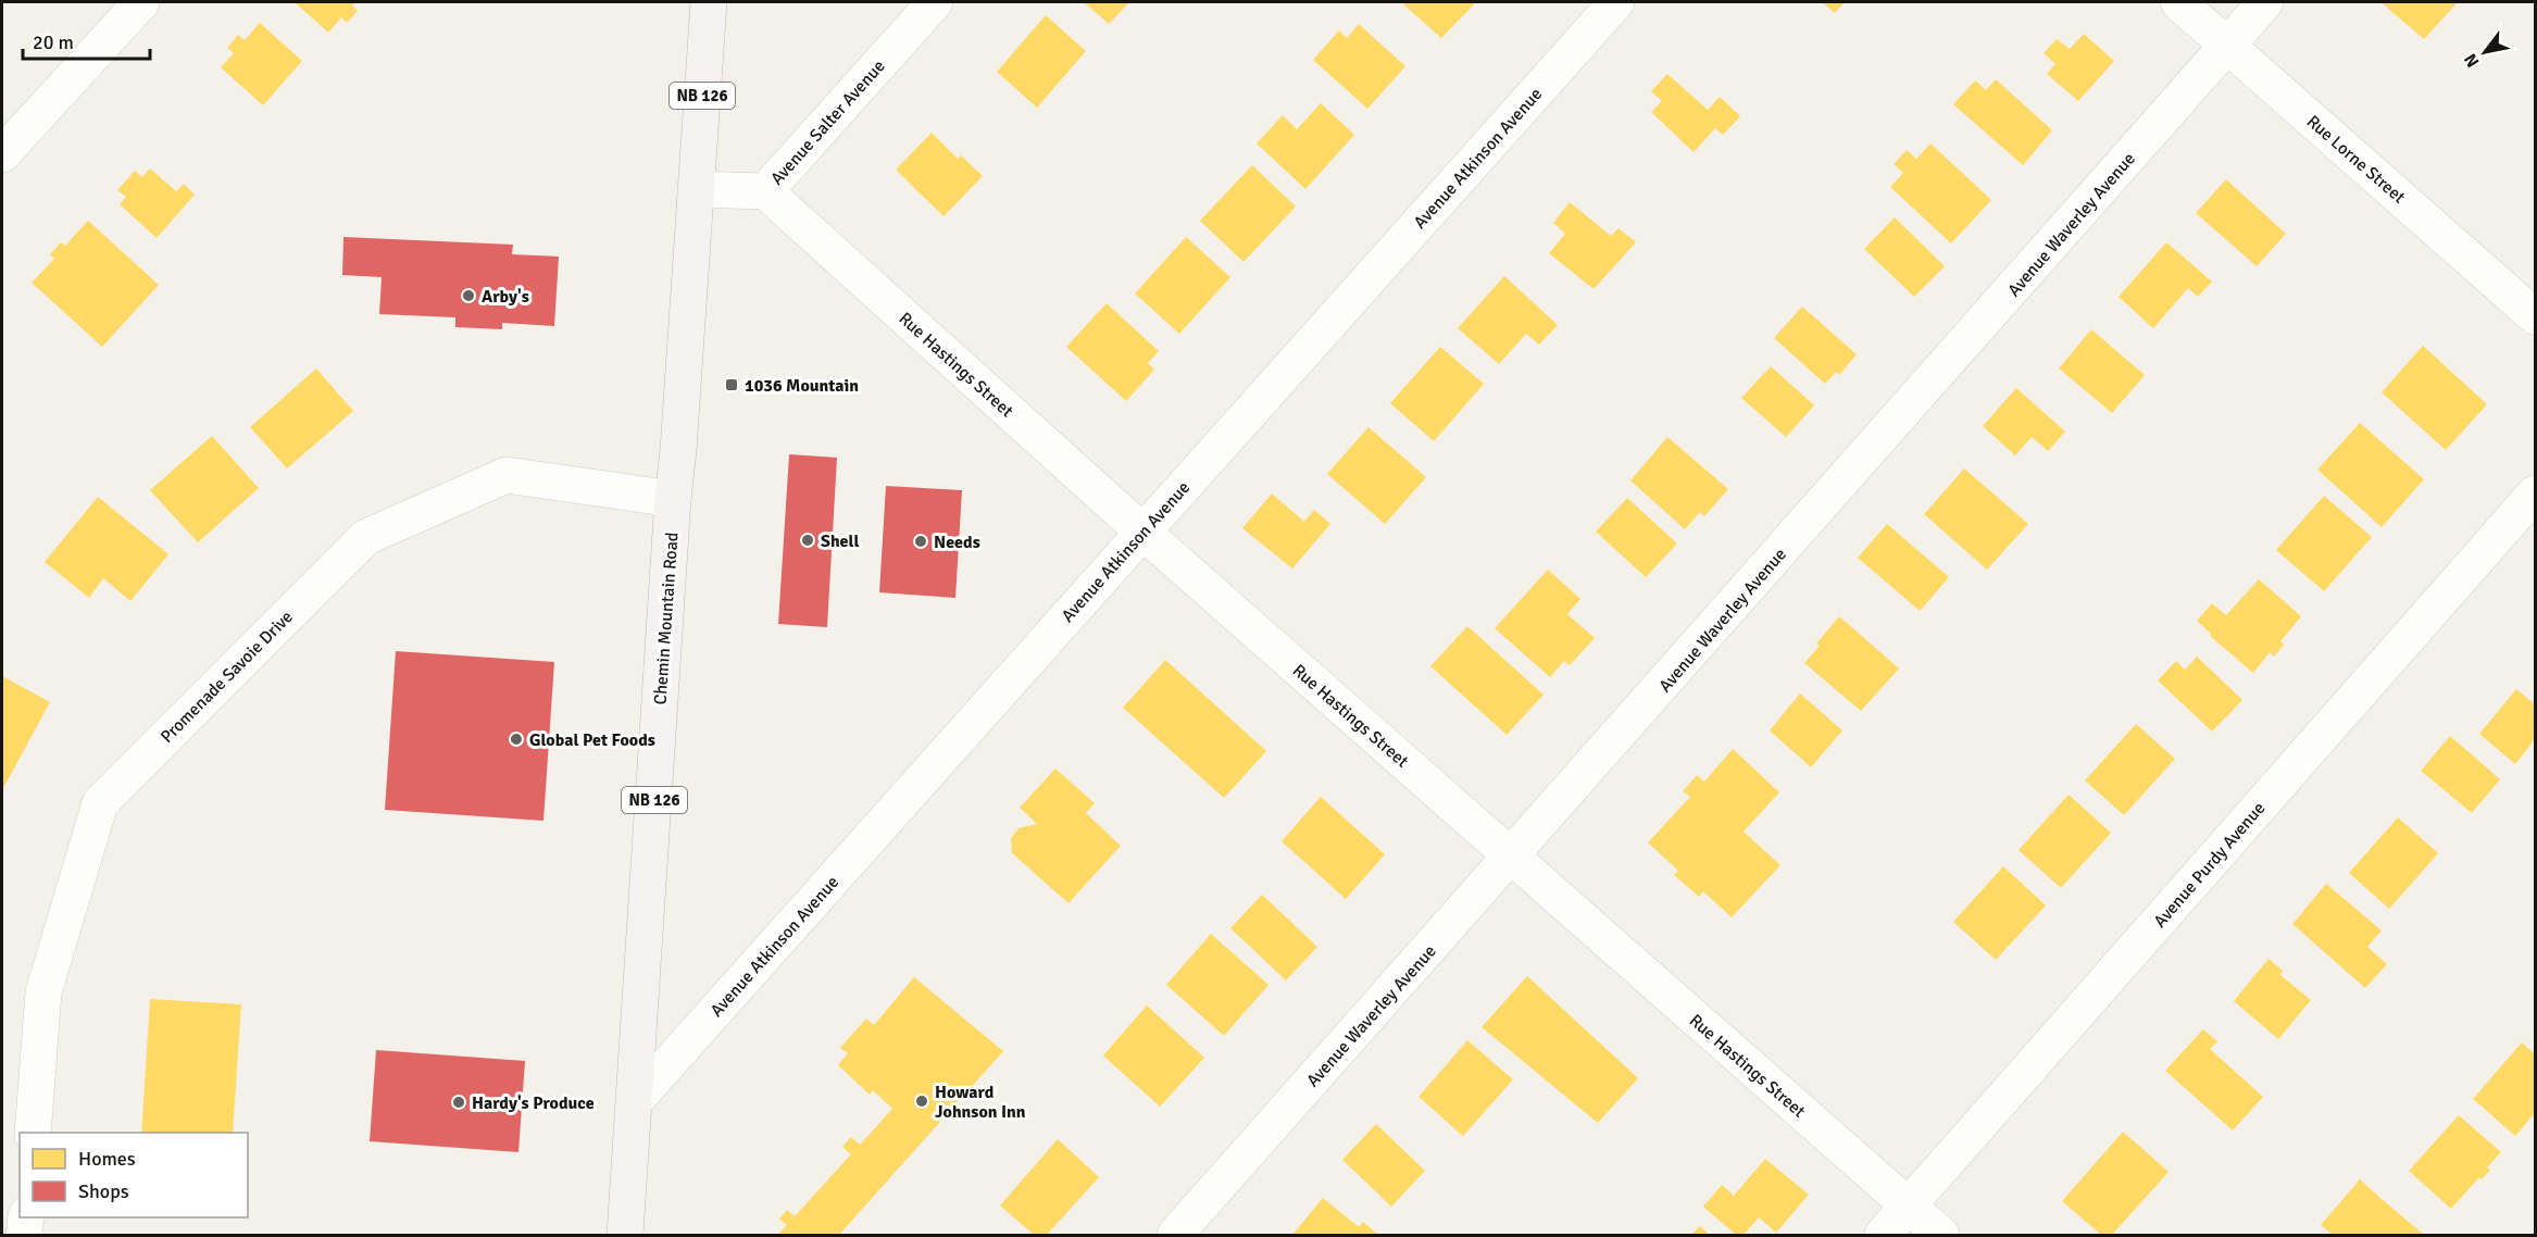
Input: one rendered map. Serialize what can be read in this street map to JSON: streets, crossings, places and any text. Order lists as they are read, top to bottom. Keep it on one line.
{"streets":{"main road":["NB 126","Chemin Mountain Road"],"street":["Avenue Salter Avenue","Avenue Atkinson Avenue","Rue Lorne Street","Avenue Waverley Avenue","Rue Hastings Street","Promenade Savoie Drive","Avenue Purdy Avenue"]},"crossings":[["Avenue Salter Avenue","Rue Hastings Street"],["Avenue Salter Avenue","Chemin Mountain Road"],["Avenue Atkinson Avenue","Rue Hastings Street"],["Avenue Atkinson Avenue","Chemin Mountain Road"],["Rue Lorne Street","Avenue Waverley Avenue"],["Avenue Waverley Avenue","Rue Hastings Street"],["Rue Hastings Street","Avenue Purdy Avenue"],["Chemin Mountain Road","Promenade Savoie Drive"]],"places":{"other":["Arby's","Shell","Needs","Global Pet Foods","Howard Johnson Inn","Hardy's Produce"],"transit":["1036 Mountain"]},"legend":["Homes","Shops"],"scale_bar":"20 m","north":"bottom left"}
